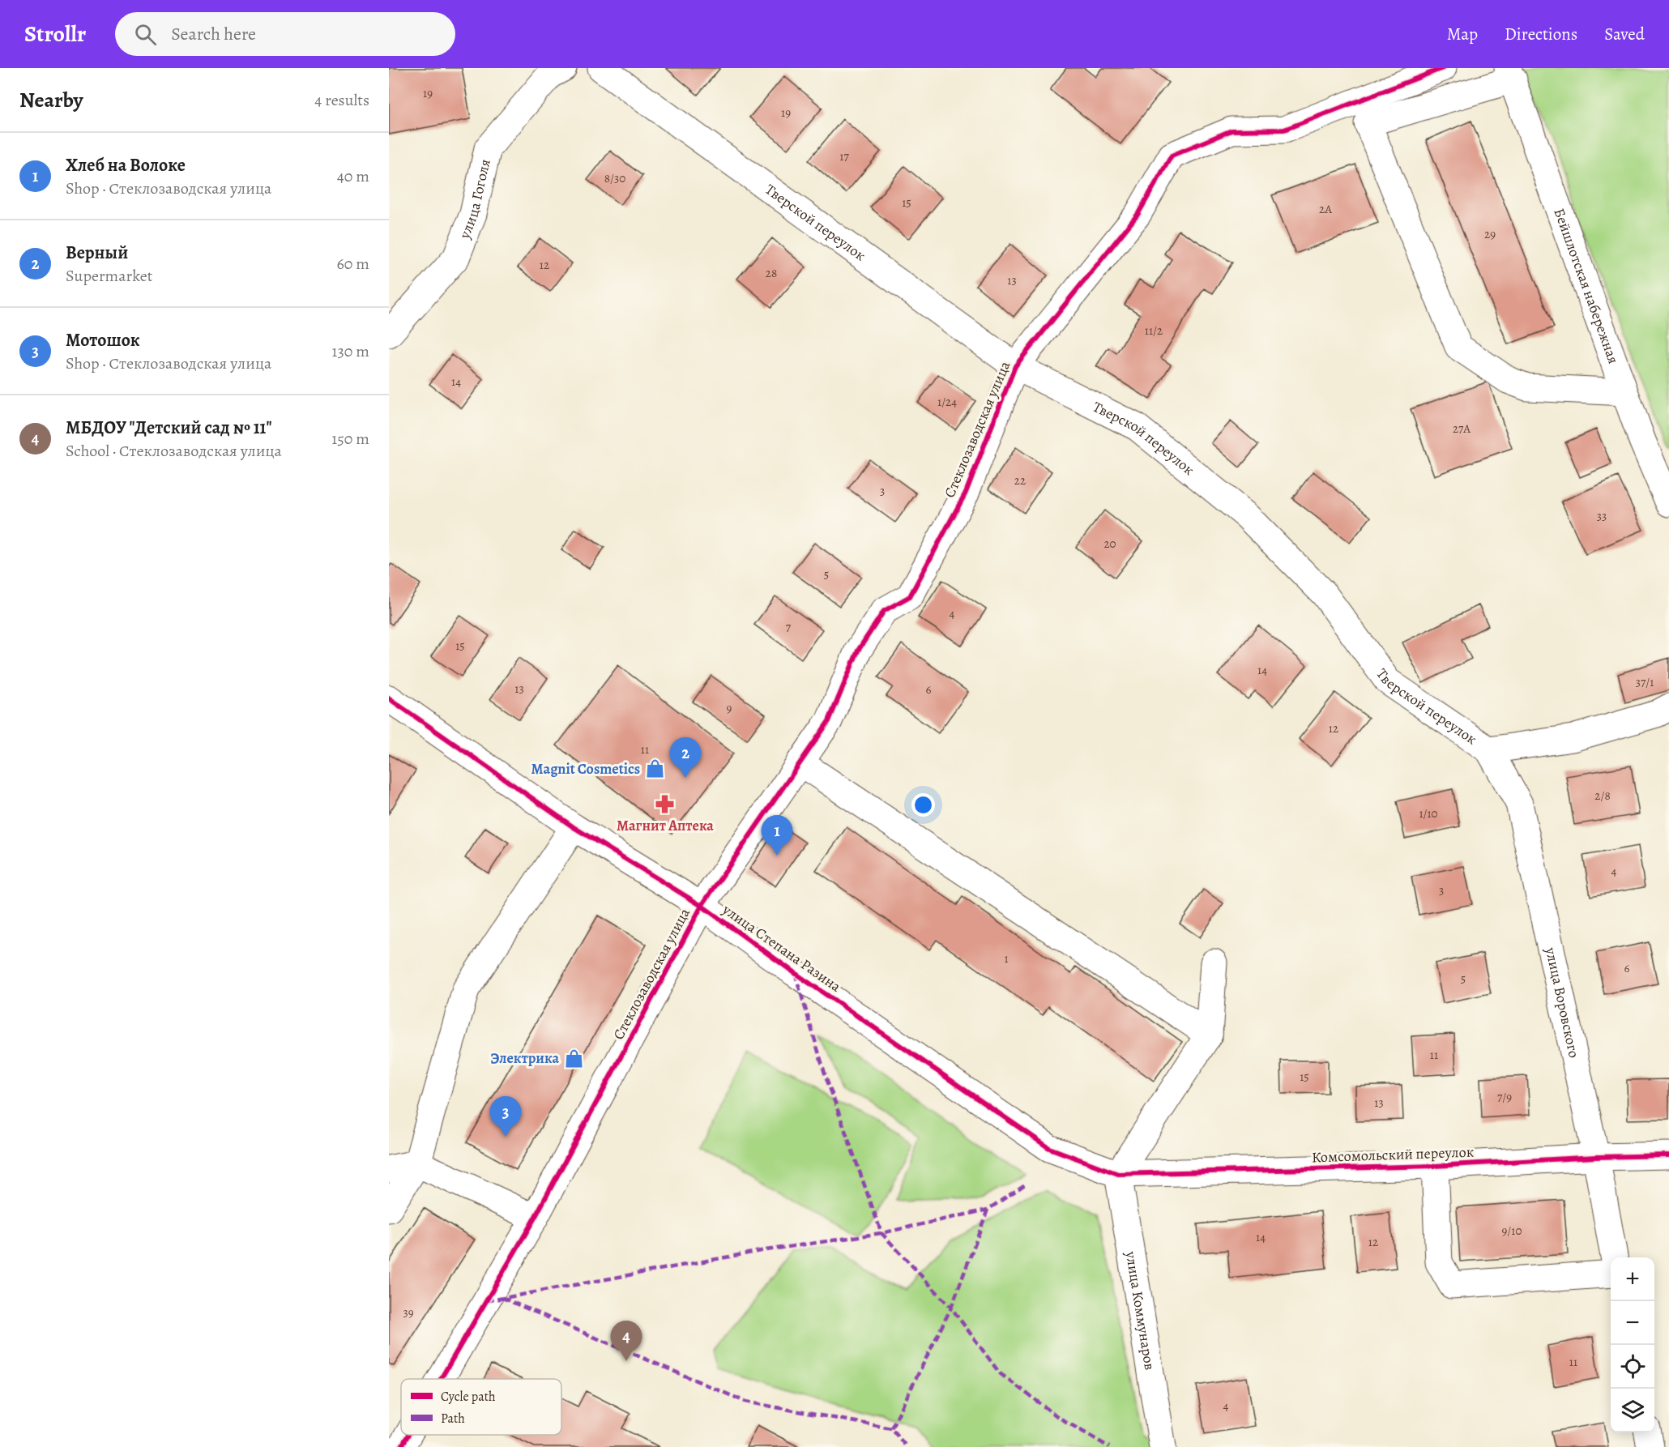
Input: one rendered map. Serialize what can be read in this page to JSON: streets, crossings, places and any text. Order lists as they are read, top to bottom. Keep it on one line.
{"streets":{"street":["улица Гоголя","Тверской переулок","Бейшлотская набережная","Стеклозаводская улица","улица Степана Разина","улица Воровского","Комсомольский переулок","улица Коммунаров"]},"crossings":[["Тверской переулок","Стеклозаводская улица"],["Тверской переулок","улица Воровского"],["Стеклозаводская улица","улица Степана Разина"],["улица Степана Разина","Комсомольский переулок"],["улица Степана Разина","улица Коммунаров"],["улица Воровского","Комсомольский переулок"],["Комсомольский переулок","улица Коммунаров"]],"places":{"shop":["Magnit Cosmetics","Электрика"],"pharmacy":["Магнит Аптека"]},"house_numbers":["19","19","17","8/30","15","2А","29","12","28","13","11/2","14","1/24","27А","22","3","33","20","5","4","7","15","14","37/1","13","6","9","12","11","2/8","1/10","4","3","1","6","5","11","15","7/9","13","9/10","14","12","39","11","4"],"legend":["Cycle path","Path"],"page":{"header":"Strollr","search":"Search here","nav":["Map","Directions","Saved"],"heading":["Nearby","4 results"],"list":[{"mark":"1","name":"Хлеб на Волоке","note":"Shop · Стеклозаводская улица","value":"40 m"},{"mark":"2","name":"Верный","note":"Supermarket","value":"60 m"},{"mark":"3","name":"Мотошок","note":"Shop · Стеклозаводская улица","value":"130 m"},{"mark":"4","name":"МБДОУ \"Детский сад № 11\"","note":"School · Стеклозаводская улица","value":"150 m"}],"pins":["2","1","3","4"],"map_buttons":["+","−"]}}
